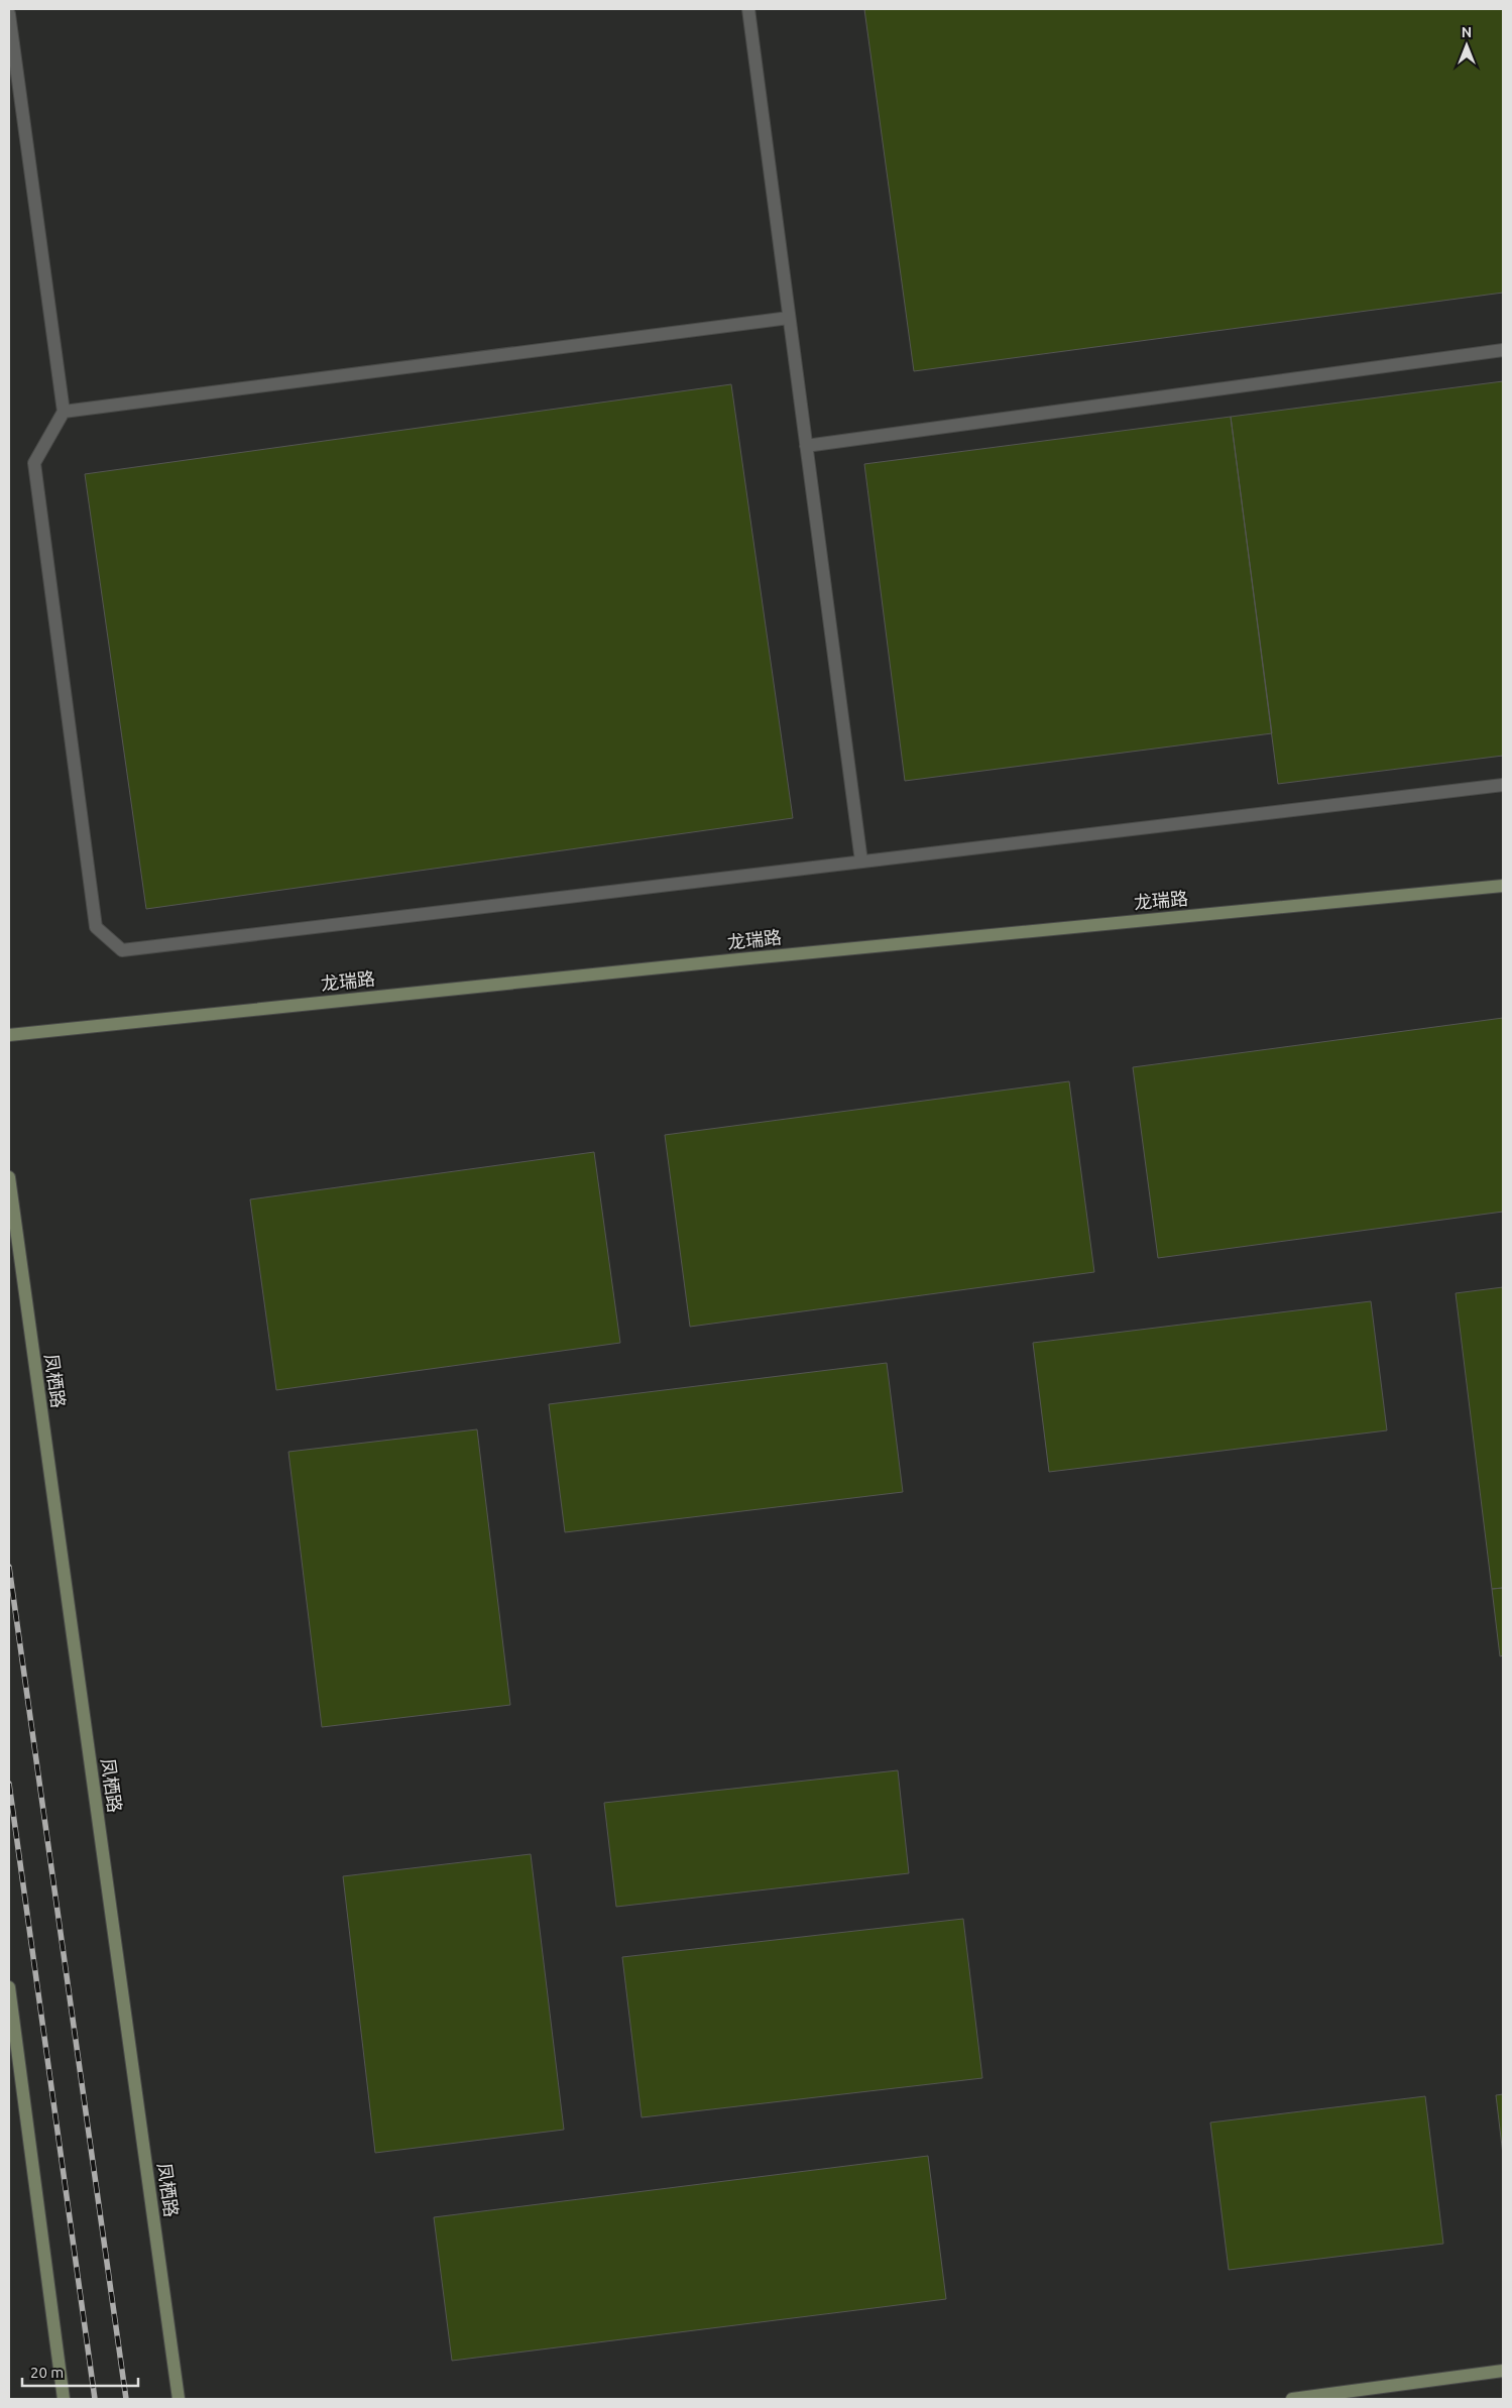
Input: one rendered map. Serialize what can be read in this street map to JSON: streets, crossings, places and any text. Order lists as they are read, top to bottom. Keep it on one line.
{"streets":{"street":["龙瑞路","凤栖路"]},"scale_bar":"20 m","north":"top"}
